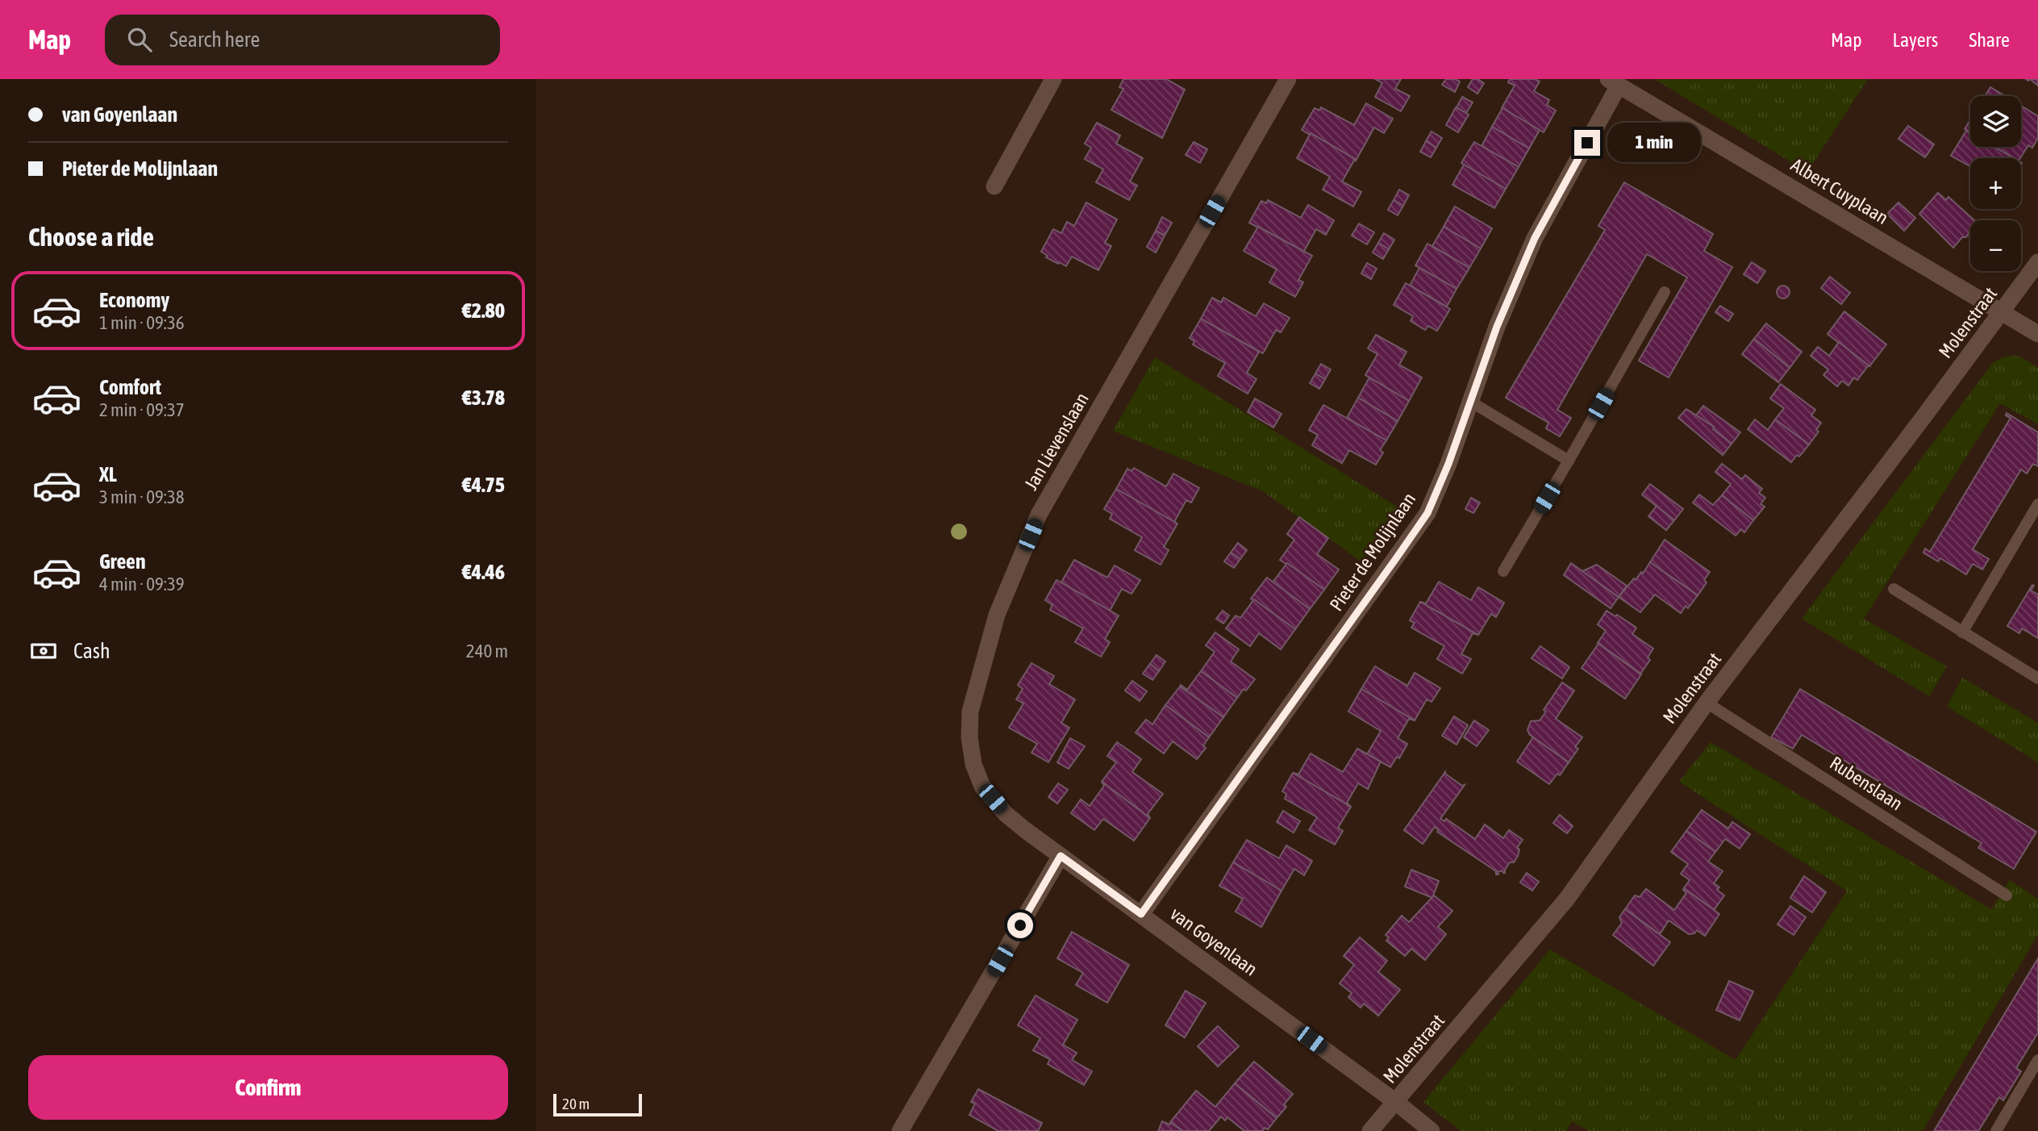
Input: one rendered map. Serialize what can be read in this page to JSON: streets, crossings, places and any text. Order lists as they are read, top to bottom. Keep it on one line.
{"streets":{"street":["Albert Cuyplaan","Molenstraat","Jan Lievenslaan","Pieter de Molijnlaan","van Goyenlaan"],"lane":["Rubenslaan"]},"crossings":[["Albert Cuyplaan","Molenstraat"],["Albert Cuyplaan","Pieter de Molijnlaan"],["Molenstraat","Rubenslaan"],["Molenstraat","van Goyenlaan"],["Jan Lievenslaan","van Goyenlaan"],["Pieter de Molijnlaan","van Goyenlaan"]],"scale_bar":"20 m","page":{"header":"Map","search":"Search here","nav":["Map","Layers","Share"],"banner":["van Goyenlaan","Pieter de Molijnlaan"],"map_buttons":["+","−"],"bubble":"1 min","heading":"Choose a ride","list":[{"name":"Economy","note":"1 min · 09:36","value":"€2.80"},{"name":"Comfort","note":"2 min · 09:37","value":"€3.78"},{"name":"XL","note":"3 min · 09:38","value":"€4.75"},{"name":"Green","note":"4 min · 09:39","value":"€4.46"}],"pay":["Cash","240 m"],"buttons":"Confirm","scale":"20 m"}}
